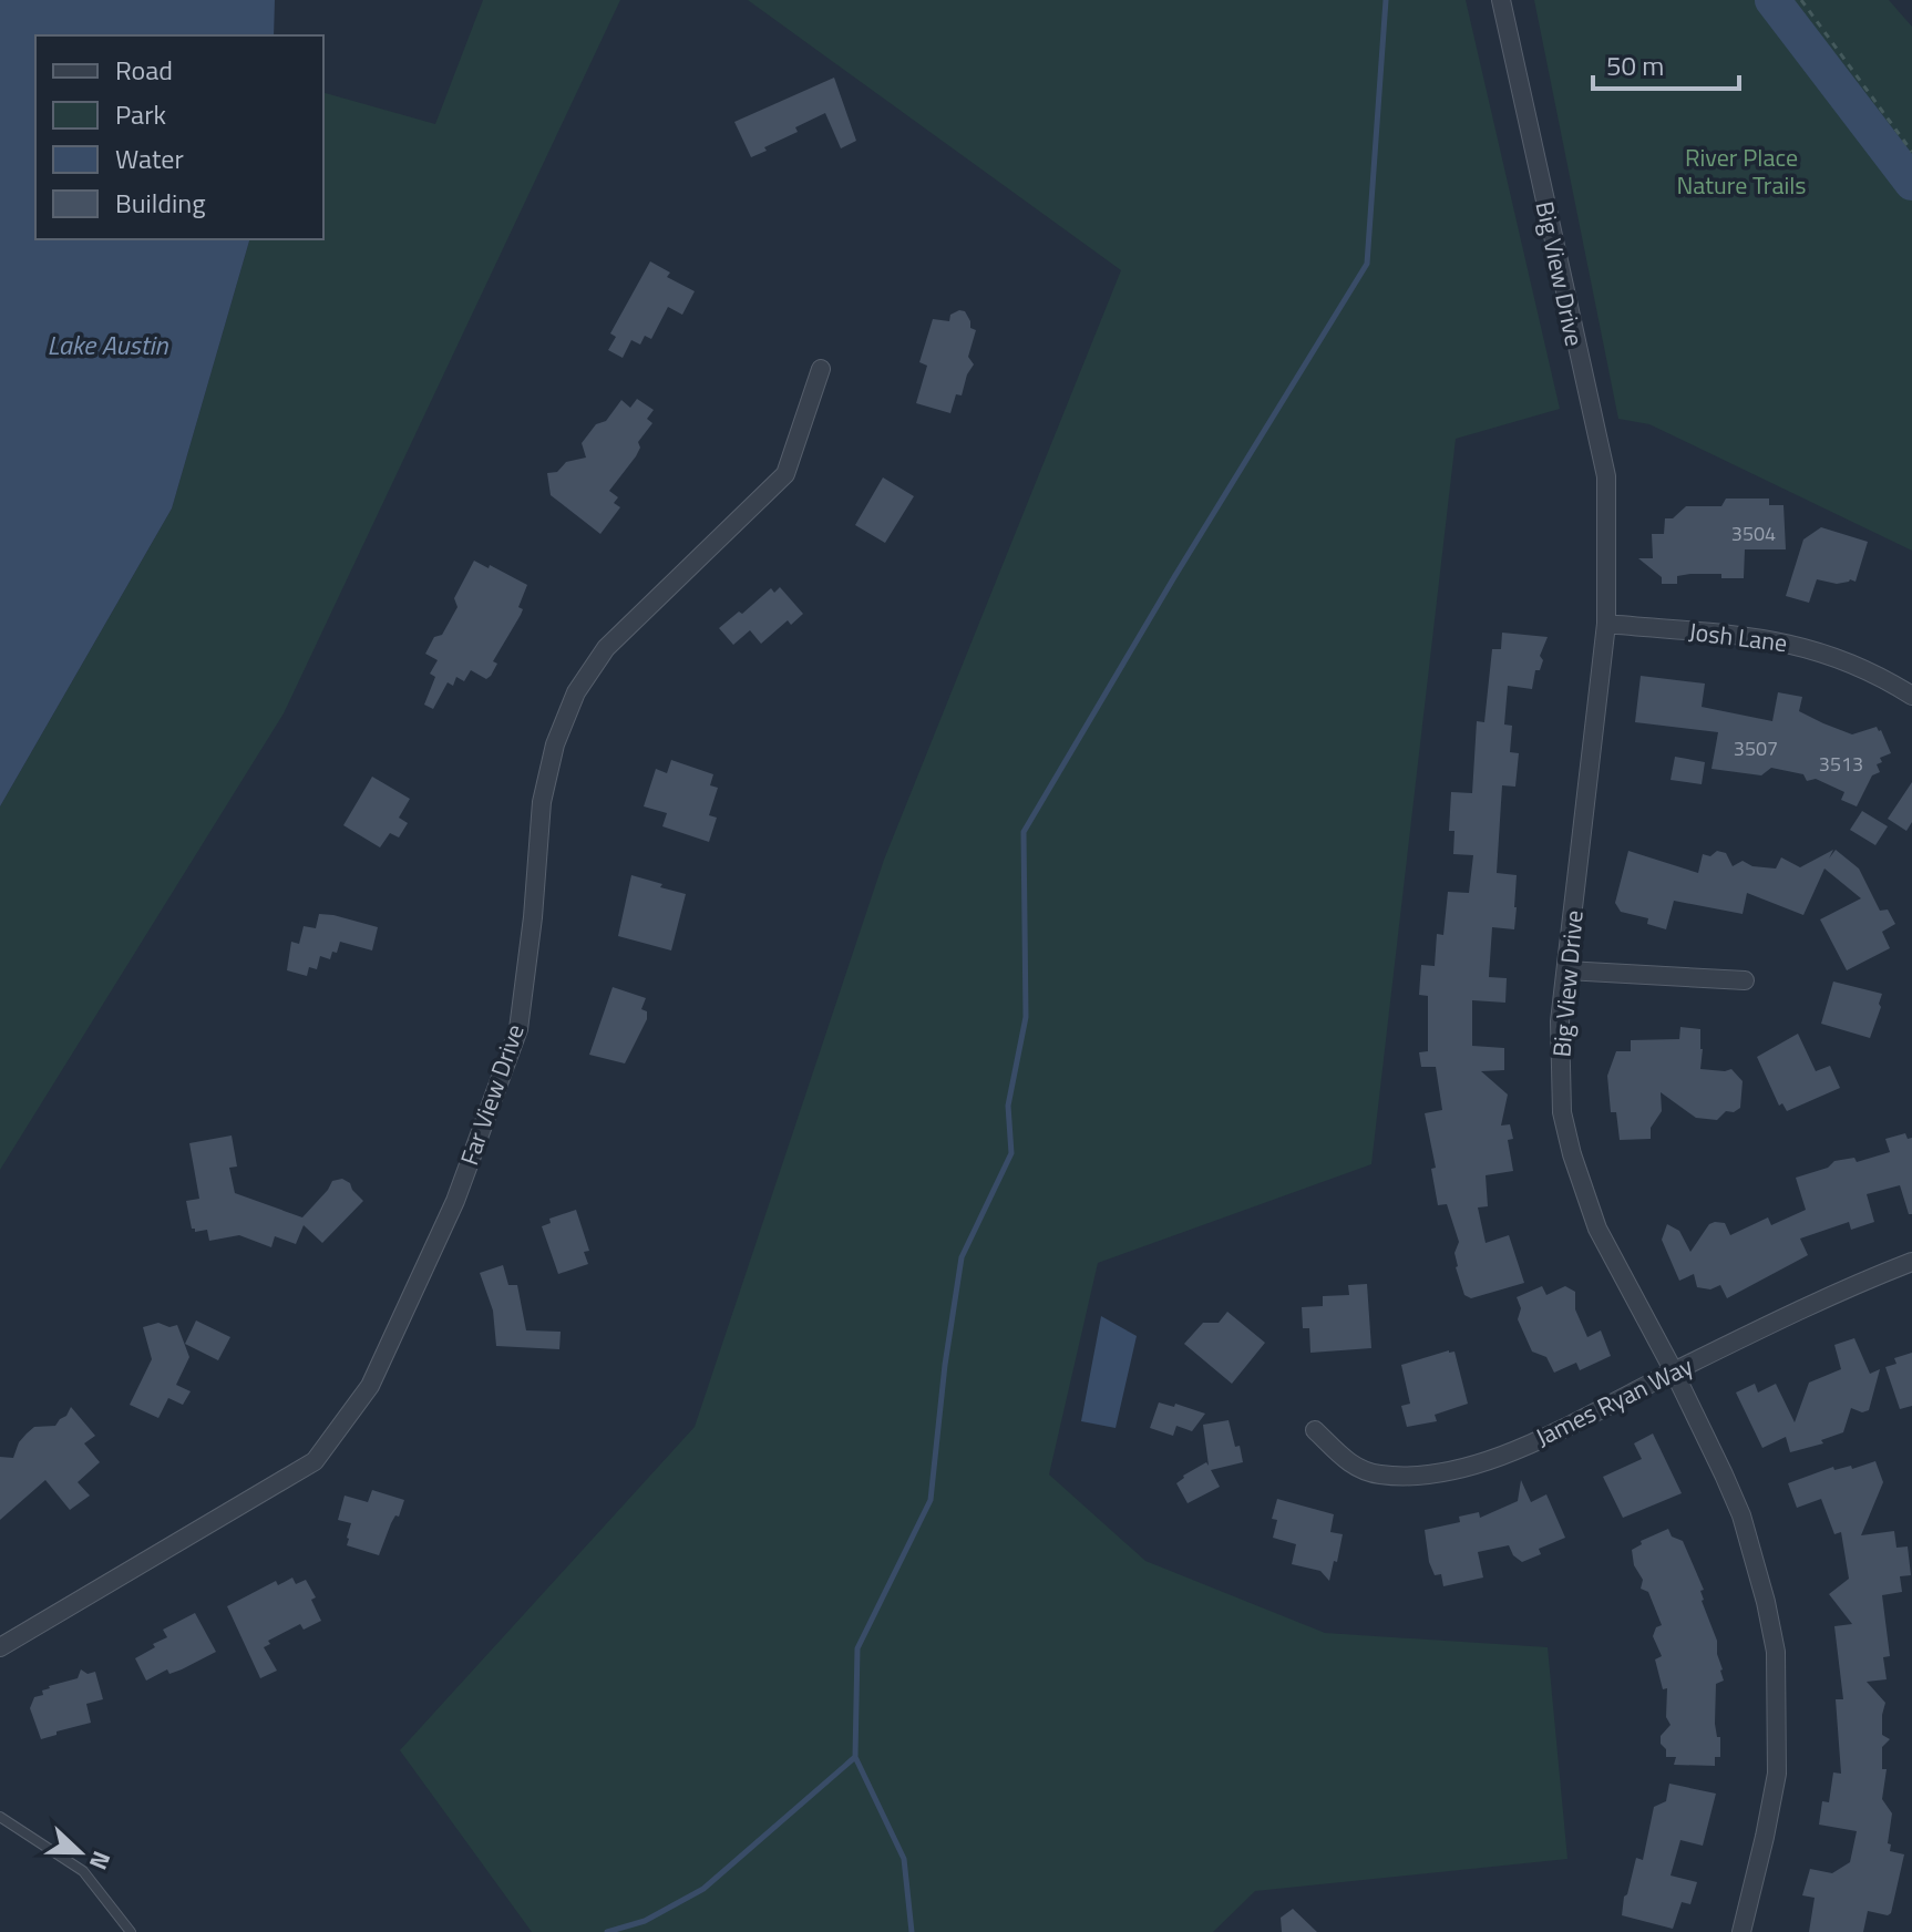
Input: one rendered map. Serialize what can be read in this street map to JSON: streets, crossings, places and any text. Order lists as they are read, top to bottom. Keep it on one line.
{"streets":{"street":["Big View Drive","Josh Lane","Far View Drive","James Ryan Way"]},"crossings":[["Big View Drive","Josh Lane"],["Big View Drive","James Ryan Way"]],"water":["Lake Austin"],"parks":["River Place Nature Trails"],"house_numbers":["3504","3507","3513"],"legend":["Road","Park","Water","Building"],"scale_bar":"50 m","north":"right"}
